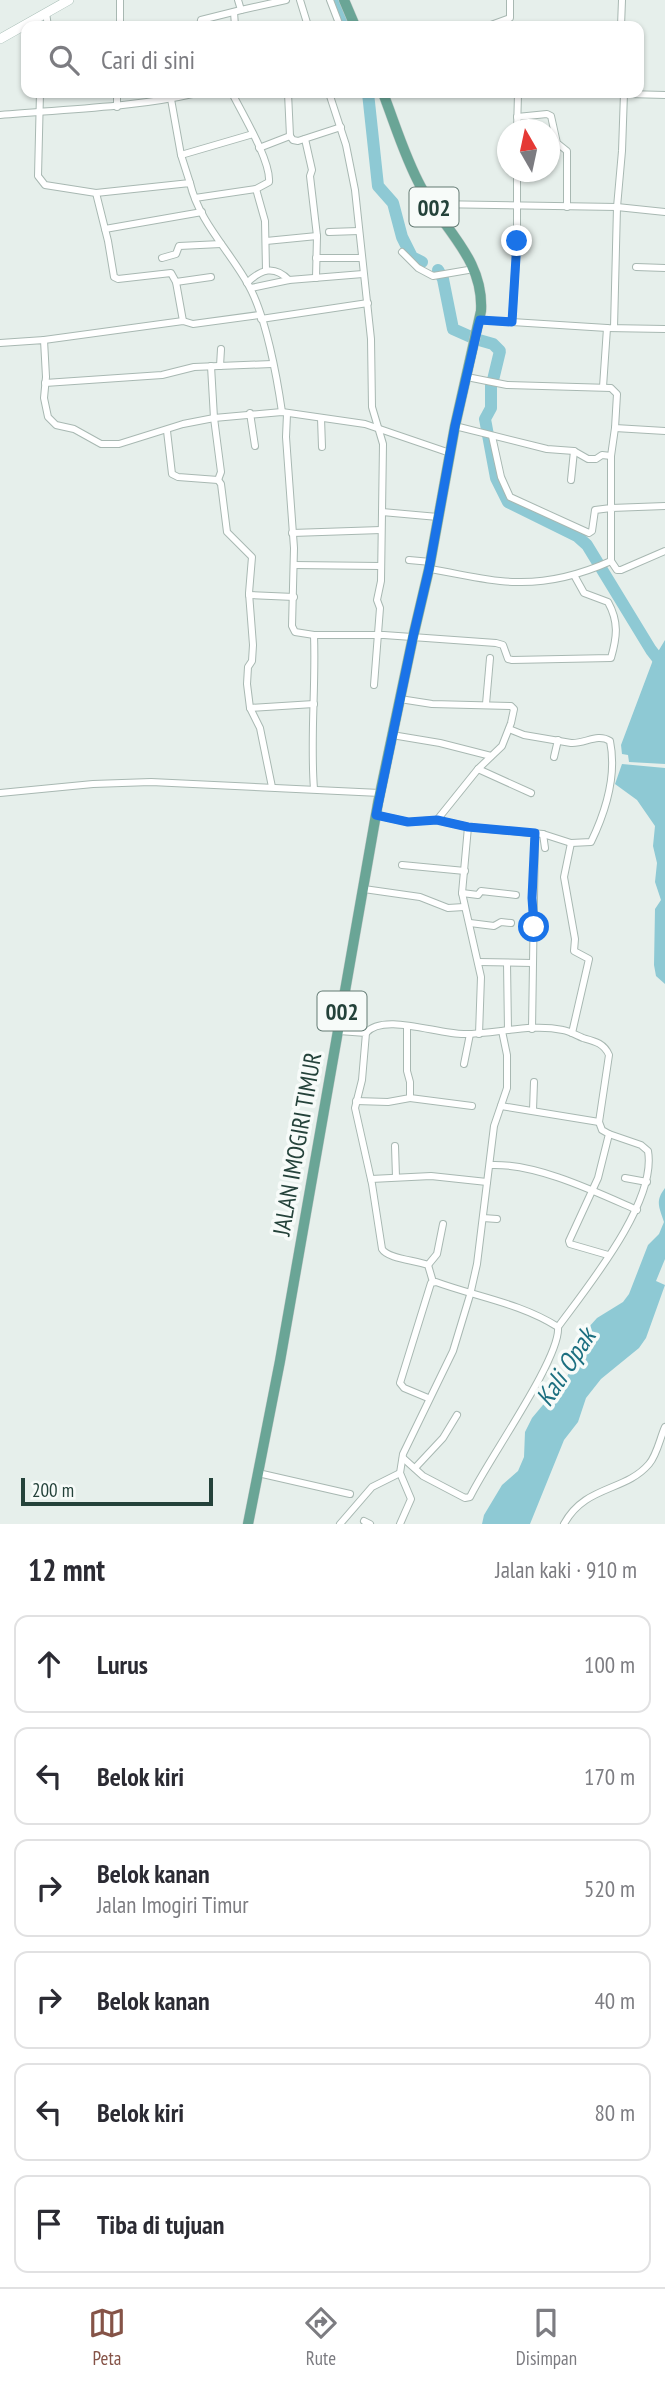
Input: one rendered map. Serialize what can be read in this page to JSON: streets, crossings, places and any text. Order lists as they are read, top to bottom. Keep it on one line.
{"streets":{"main road":["002","JALAN IMOGIRI TIMUR"]},"water":["Kali Opak"],"scale_bar":"200 m","north":"top","page":{"search":"Cari di sini","scale":"200 m","heading":["12 mnt","Jalan kaki · 910 m"],"list":[["Lurus","100 m"],["Belok kiri","170 m"],["Belok kanan","Jalan Imogiri Timur","520 m"],["Belok kanan","40 m"],["Belok kiri","80 m"],"Tiba di tujuan"],"nav":["Peta","Rute","Disimpan"]}}
